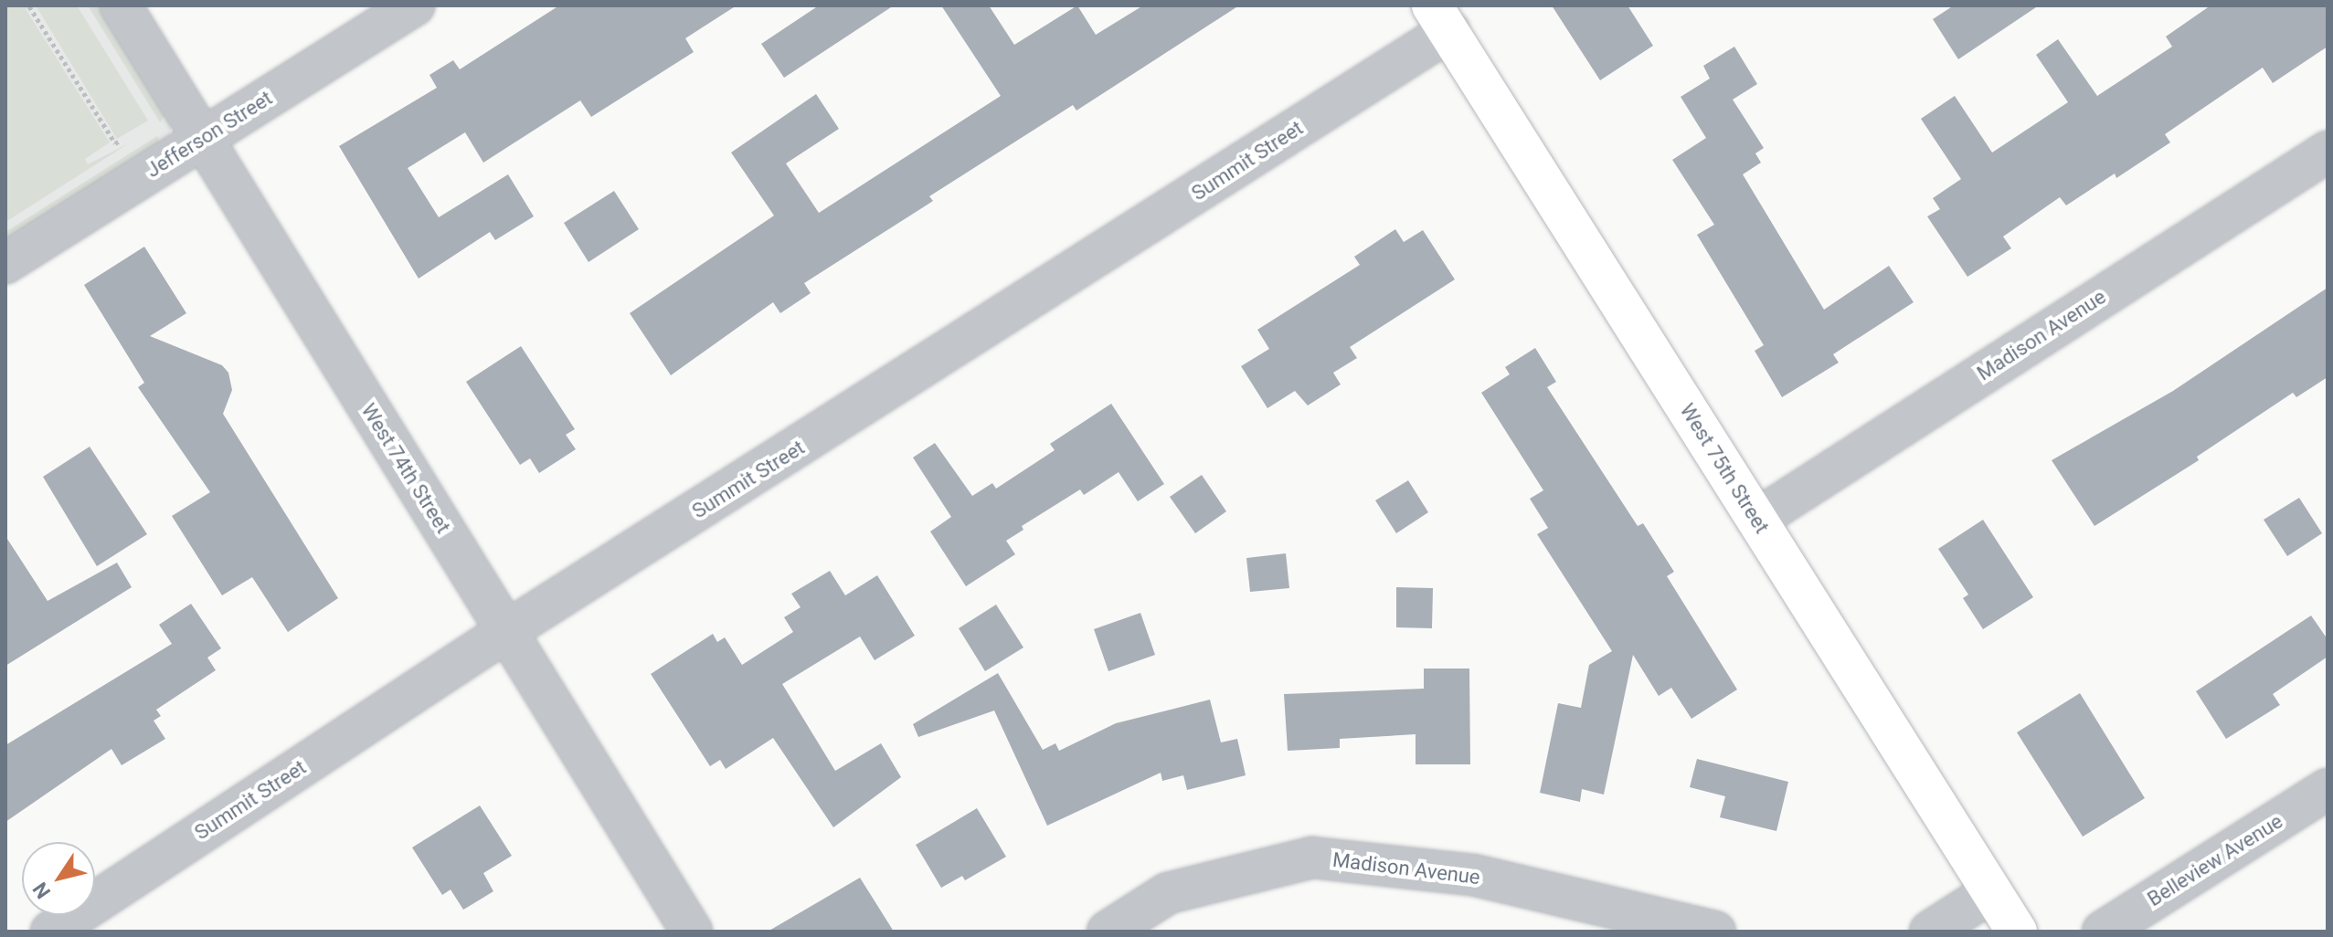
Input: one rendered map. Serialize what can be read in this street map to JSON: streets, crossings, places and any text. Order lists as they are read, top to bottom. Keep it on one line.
{"streets":{"main road":["West 75th Street"],"street":["Jefferson Street","Summit Street","Madison Avenue","West 74th Street","Belleview Avenue"]},"crossings":[["Jefferson Street","West 74th Street"],["Summit Street","West 74th Street"],["Summit Street","West 75th Street"],["Madison Avenue","West 75th Street"]],"north":"bottom left"}
